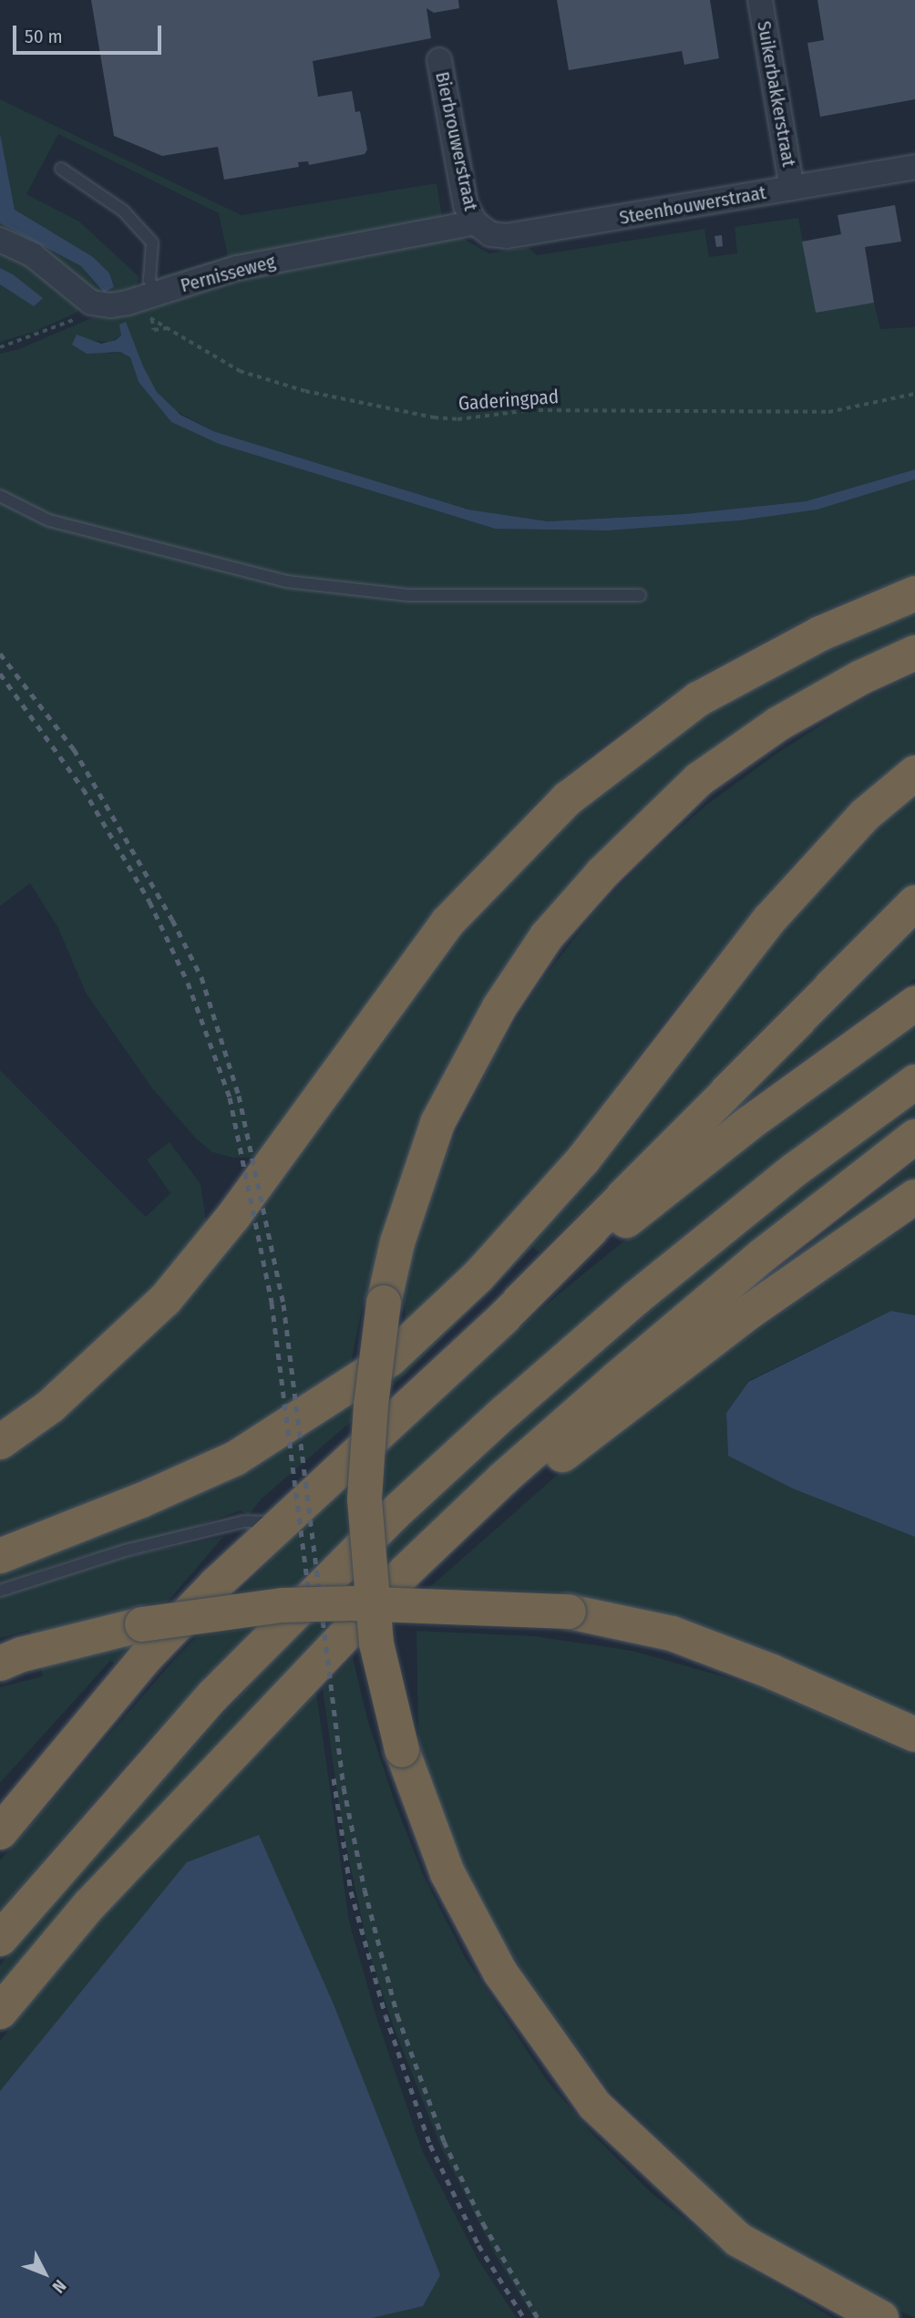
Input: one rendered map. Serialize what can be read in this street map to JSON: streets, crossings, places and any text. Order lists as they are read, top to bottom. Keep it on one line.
{"streets":{"street":["Suikerbakkerstraat","Bierbrouwerstraat","Steenhouwerstraat","Pernisseweg"],"path":["Gaderingpad"]},"crossings":[["Suikerbakkerstraat","Steenhouwerstraat"],["Bierbrouwerstraat","Steenhouwerstraat"],["Bierbrouwerstraat","Pernisseweg"],["Steenhouwerstraat","Pernisseweg"],["Pernisseweg","Gaderingpad"]],"scale_bar":"50 m","north":"bottom right"}
